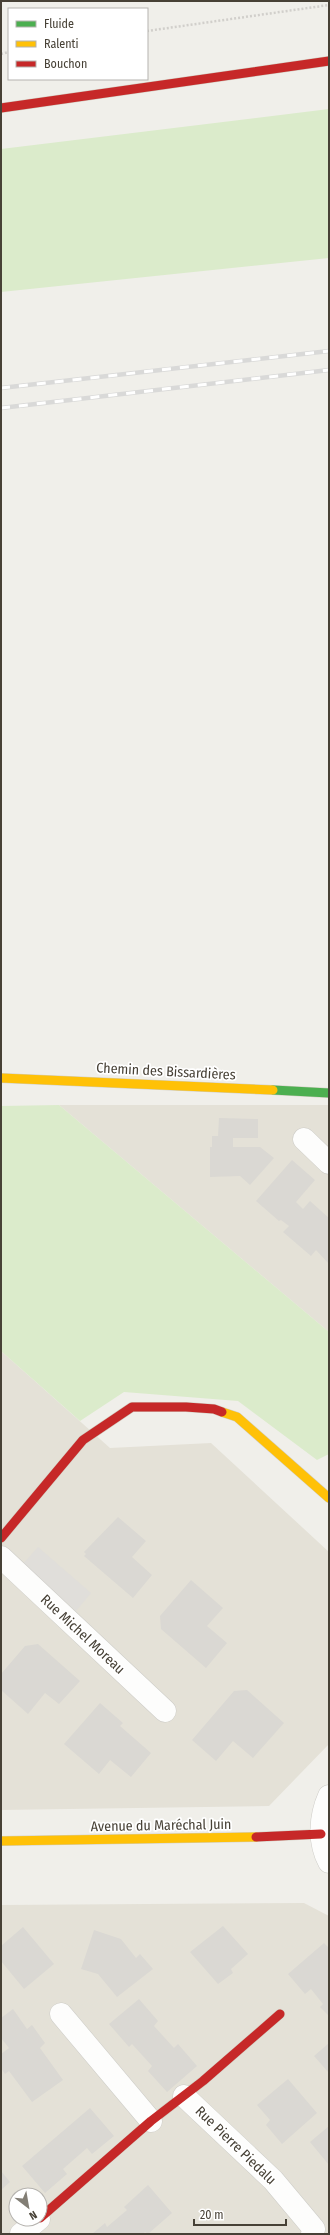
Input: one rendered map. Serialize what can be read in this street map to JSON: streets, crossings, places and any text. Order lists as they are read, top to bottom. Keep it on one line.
{"streets":{"street":["Chemin des Bissardières","Rue Michel Moreau","Avenue du Maréchal Juin","Rue Pierre Piedalu"]},"legend":["Fluide","Ralenti","Bouchon"],"scale_bar":"20 m","north":"bottom right"}
